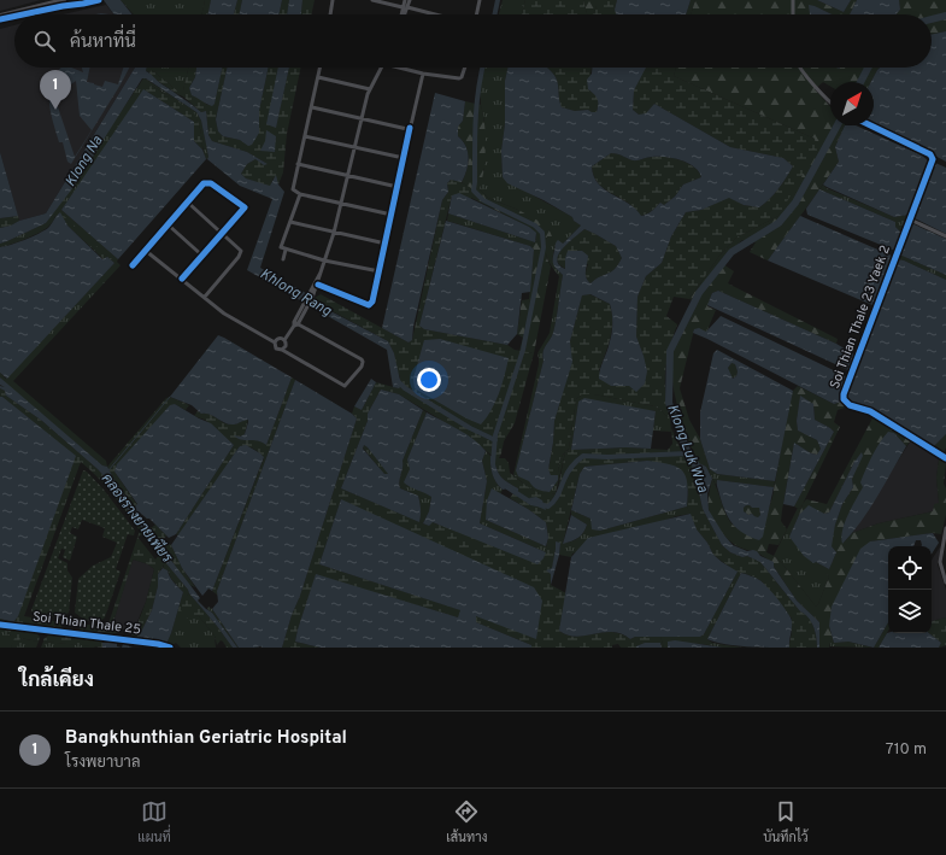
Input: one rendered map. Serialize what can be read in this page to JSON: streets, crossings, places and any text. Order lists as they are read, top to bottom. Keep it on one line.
{"streets":{"street":["Soi Thian Thale 23 Yaek 2","Soi Thian Thale 25"]},"water":["Klong Na","Khlong Rang","Klong Luk Wua","คลองรางยายเพียร"],"north":"top right","page":{"search":"ค้นหาที่นี่","pins":"1","heading":"ใกล้เคียง","list":[{"mark":"1","name":"Bangkhunthian Geriatric Hospital","note":"โรงพยาบาล","value":"710 m"}],"nav":["แผนที่","เส้นทาง","บันทึกไว้"]}}
